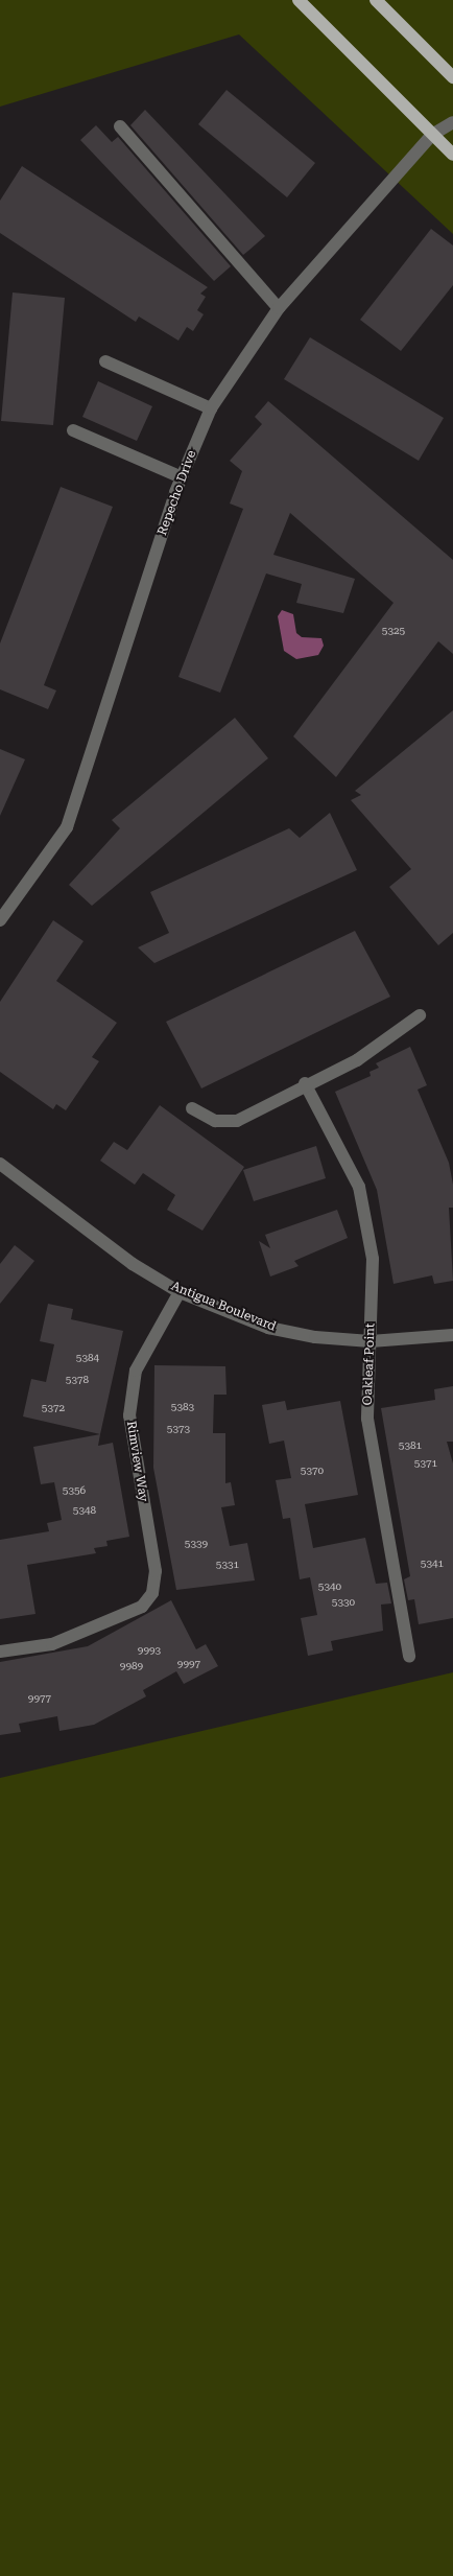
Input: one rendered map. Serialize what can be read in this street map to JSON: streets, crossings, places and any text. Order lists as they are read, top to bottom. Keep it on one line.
{"streets":{"street":["Repecho Drive","Antigua Boulevard","Oakleaf Point","Rimview Way"]},"crossings":[["Antigua Boulevard","Oakleaf Point"],["Antigua Boulevard","Rimview Way"]],"house_numbers":["5325","5384","5378","5383","5372","5373","5381","5371","5370","5356","5348","5339","5341","5331","5340","5330","9993","9997","9989","9977"]}
